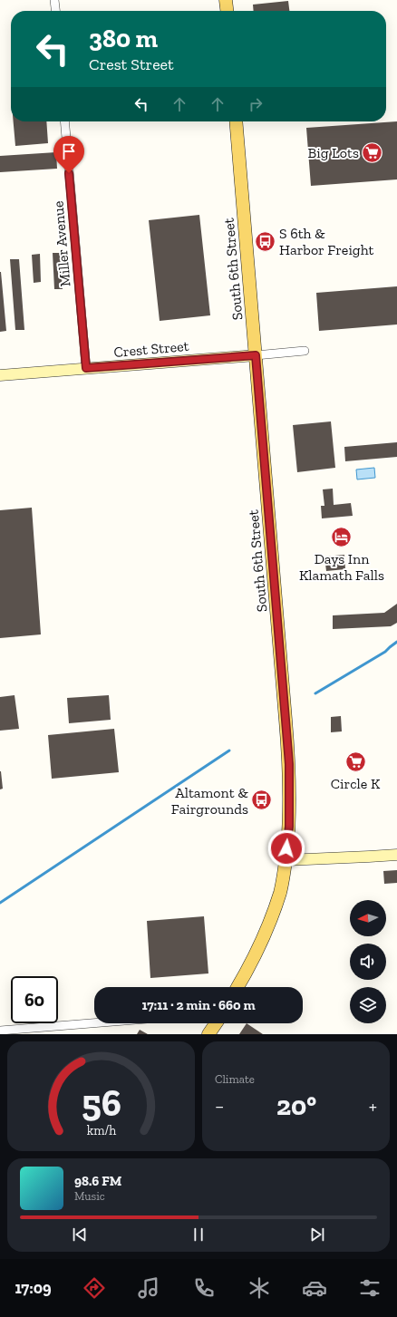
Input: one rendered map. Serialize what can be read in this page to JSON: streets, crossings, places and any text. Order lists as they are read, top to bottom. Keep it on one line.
{"streets":{"main road":["South 6th Street"],"street":["Miller Avenue","Crest Street"]},"crossings":[["Miller Avenue","Crest Street"],["South 6th Street","Crest Street"]],"places":{"supermarket":["Big Lots","Circle K"],"bus stop":["S 6th & Harbor Freight","Altamont & Fairgrounds"],"hotel":["Days Inn Klamath Falls"]},"north":"left","page":{"turn":["380 m","Crest Street"],"limit":"60","trip":"17:11 · 2 min · 660 m","tile":"Climate","heat":["−","20°","+"],"song":["98.6 FM","Music"],"tabs":"17:09","gauge":["56","km/h"]}}
